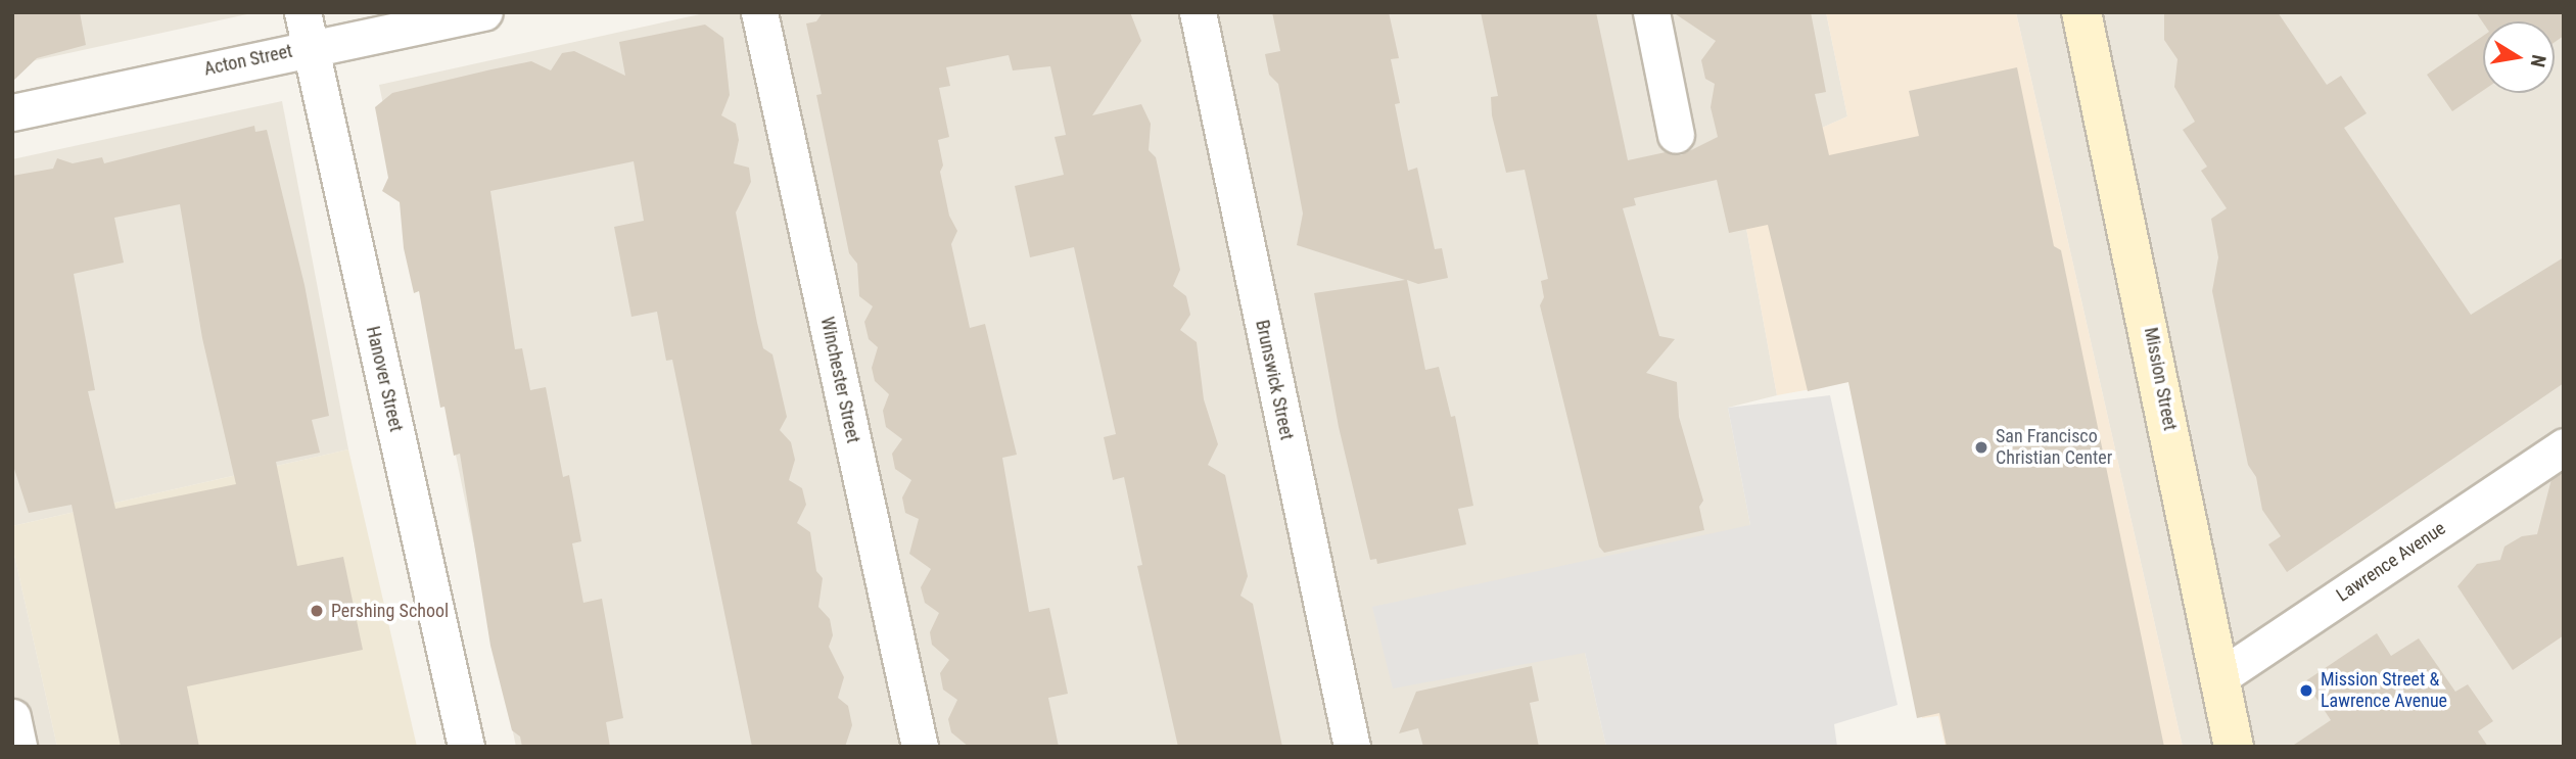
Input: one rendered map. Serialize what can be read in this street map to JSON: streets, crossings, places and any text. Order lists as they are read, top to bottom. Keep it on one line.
{"streets":{"main road":["Mission Street"],"street":["Acton Street","Hanover Street","Winchester Street","Brunswick Street","Lawrence Avenue"]},"crossings":[["Acton Street","Hanover Street"],["Mission Street","Lawrence Avenue"]],"places":["San Francisco Christian Center","Pershing School","Mission Street & Lawrence Avenue"],"north":"right"}
